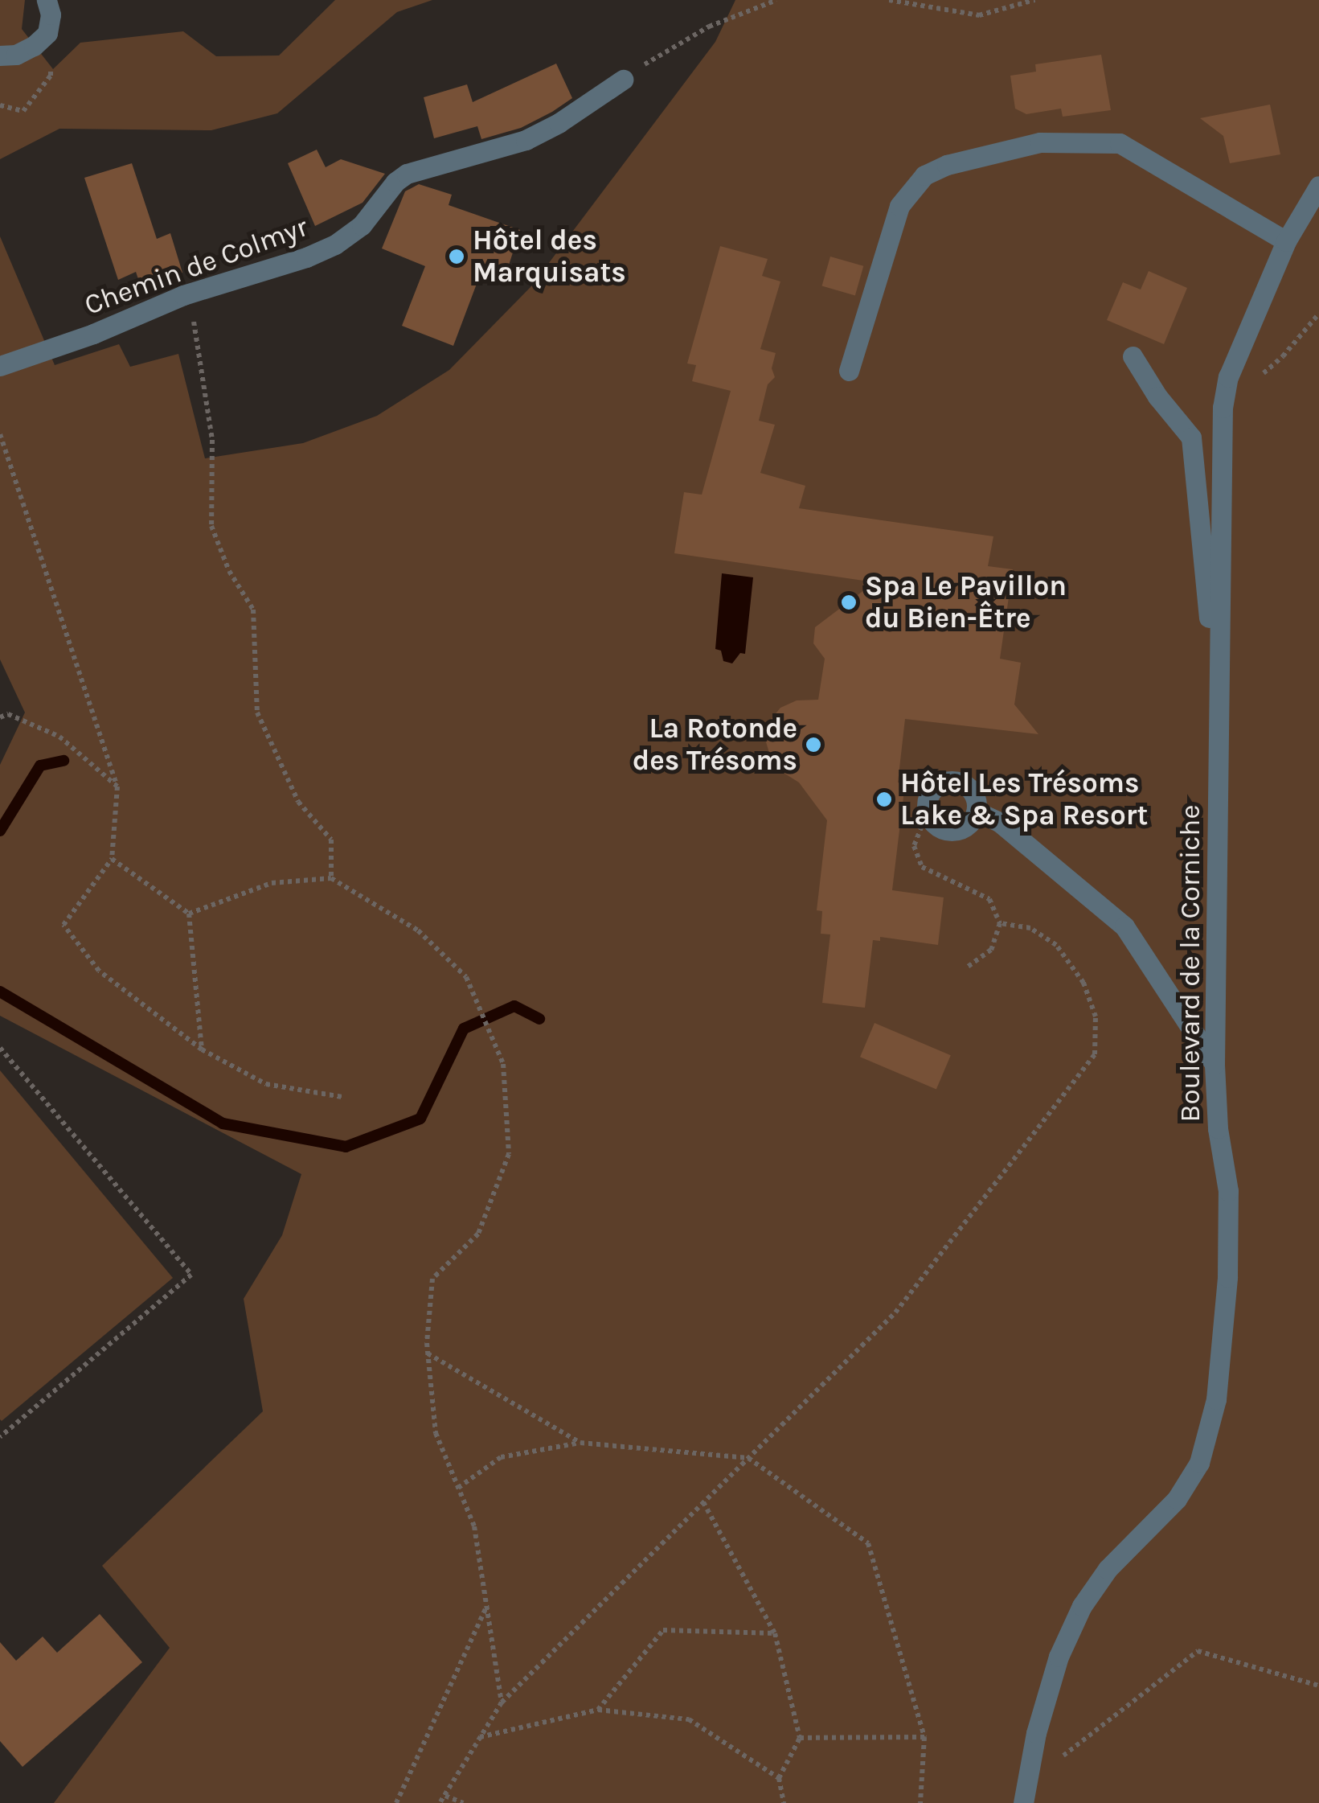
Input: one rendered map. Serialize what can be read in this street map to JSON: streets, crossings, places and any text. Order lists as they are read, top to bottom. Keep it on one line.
{"streets":{"street":["Chemin de Colmyr","Boulevard de la Corniche"]},"places":["Hôtel des Marquisats","Spa Le Pavillon du Bien-Être","La Rotonde des Trésoms","Hôtel Les Trésoms Lake & Spa Resort"]}
